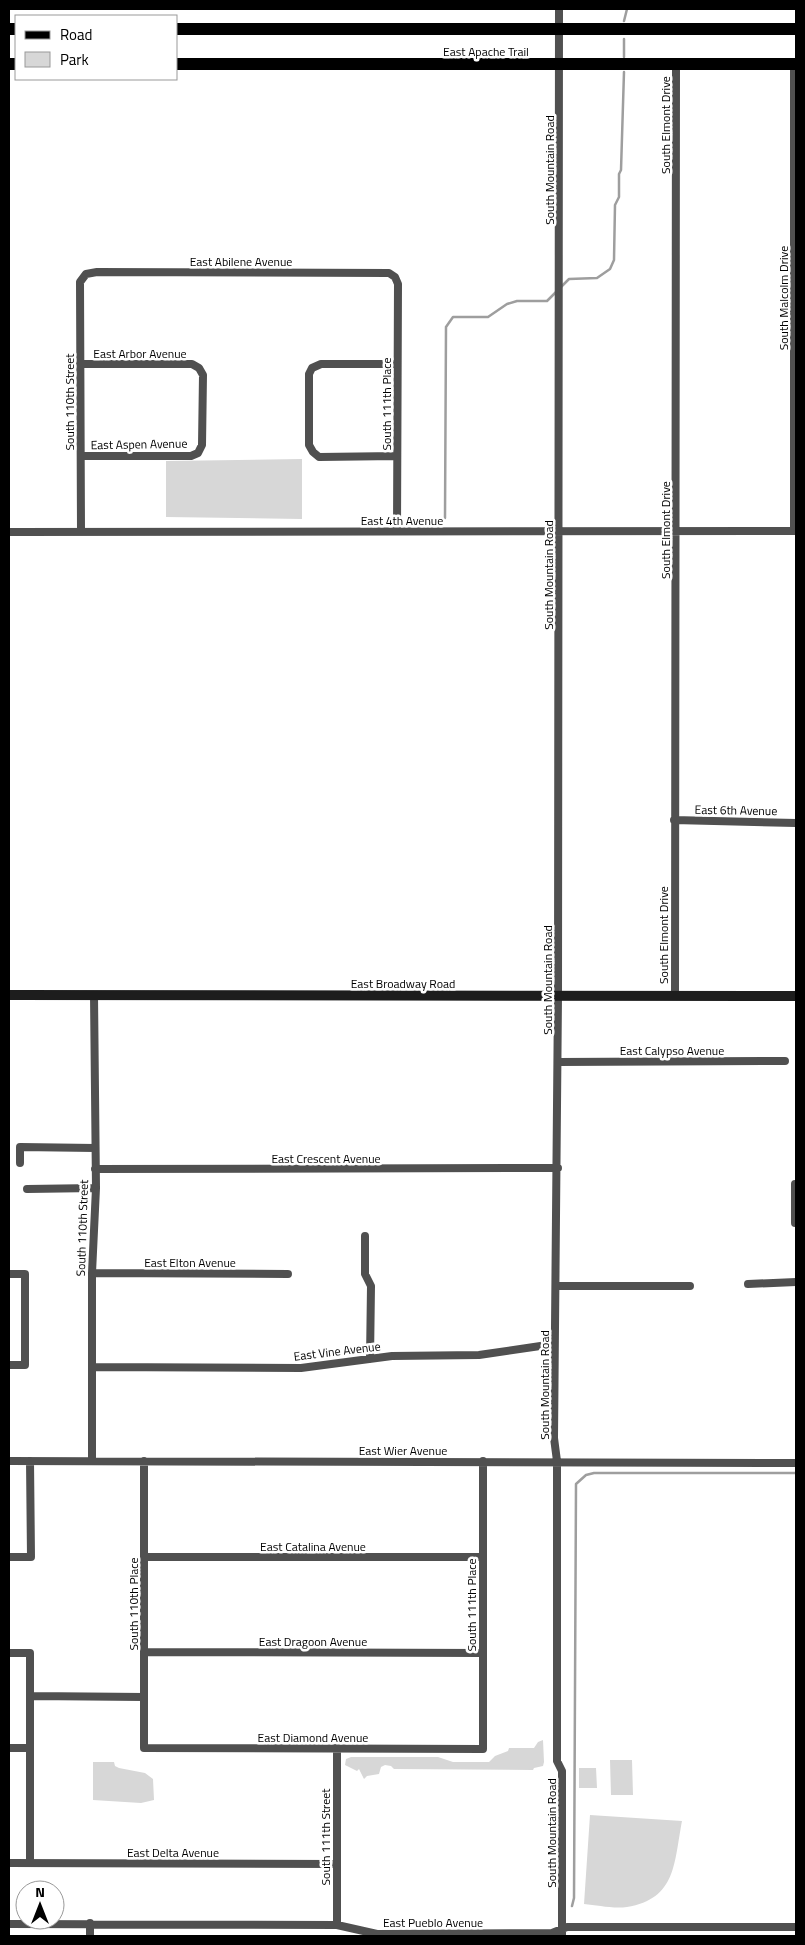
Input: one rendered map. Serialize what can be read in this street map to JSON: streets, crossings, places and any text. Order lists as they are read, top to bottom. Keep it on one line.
{"streets":{"main road":["East Apache Trail","East Broadway Road"],"street":["South Elmont Drive","South Mountain Road","East Abilene Avenue","South Malcolm Drive","East Arbor Avenue","South 110th Street","South 111th Place","East Aspen Avenue","East 4th Avenue","East 6th Avenue","East Calypso Avenue","East Crescent Avenue","East Elton Avenue","East Vine Avenue","East Wier Avenue","East Catalina Avenue","South 110th Place","East Dragoon Avenue","East Diamond Avenue","South 111th Street","East Delta Avenue","East Pueblo Avenue"]},"crossings":[["East Apache Trail","South Elmont Drive"],["East Apache Trail","South Mountain Road"],["East Apache Trail","South Malcolm Drive"],["South Elmont Drive","East 4th Avenue"],["South Elmont Drive","East 6th Avenue"],["South Elmont Drive","East Broadway Road"],["South Mountain Road","East 4th Avenue"],["South Mountain Road","East Broadway Road"],["South Mountain Road","East Calypso Avenue"],["South Mountain Road","East Crescent Avenue"],["South Mountain Road","East Vine Avenue"],["South Mountain Road","East Wier Avenue"],["South Mountain Road","East Pueblo Avenue"],["East Abilene Avenue","South 110th Street"],["East Abilene Avenue","South 111th Place"],["South Malcolm Drive","East 4th Avenue"],["East Arbor Avenue","South 110th Street"],["East Arbor Avenue","East Aspen Avenue"],["South 110th Street","East Aspen Avenue"],["South 110th Street","East 4th Avenue"],["South 110th Street","East Broadway Road"],["South 110th Street","East Crescent Avenue"],["South 110th Street","East Elton Avenue"],["South 110th Street","East Vine Avenue"],["South 110th Street","East Wier Avenue"],["South 111th Place","East 4th Avenue"],["South 111th Place","East Wier Avenue"],["South 111th Place","East Catalina Avenue"],["South 111th Place","East Dragoon Avenue"],["South 111th Place","East Diamond Avenue"],["East Wier Avenue","South 110th Place"],["East Catalina Avenue","South 110th Place"],["South 110th Place","East Dragoon Avenue"],["South 110th Place","East Diamond Avenue"],["East Diamond Avenue","South 111th Street"],["South 111th Street","East Delta Avenue"],["South 111th Street","East Pueblo Avenue"]],"legend":["Road","Park"],"north":"top"}
